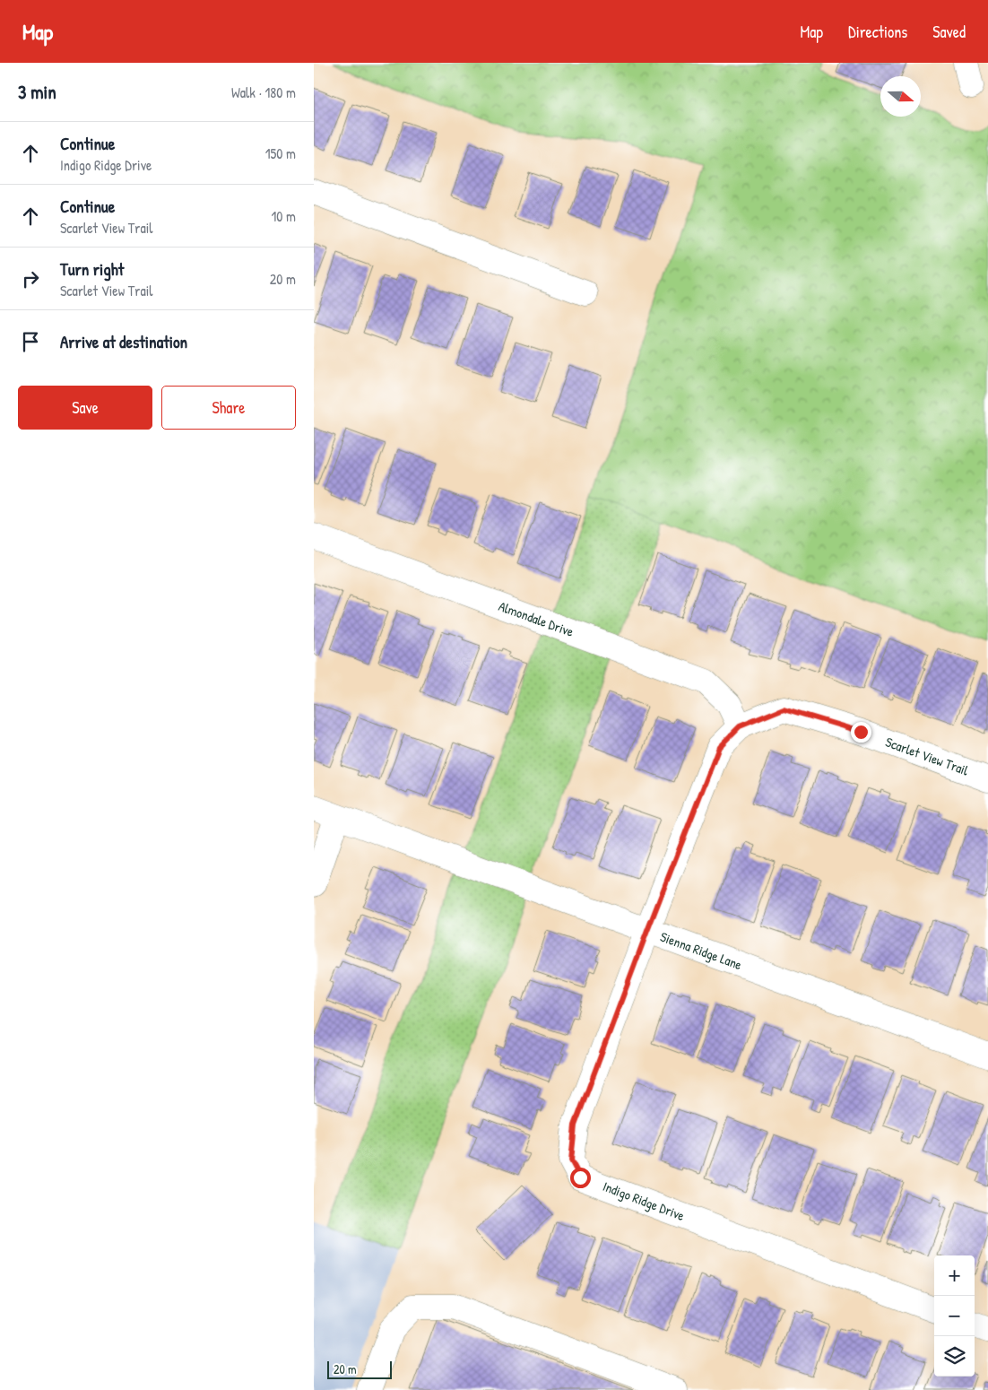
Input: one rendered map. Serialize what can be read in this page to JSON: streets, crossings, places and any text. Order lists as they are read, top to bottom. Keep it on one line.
{"streets":{"street":["Almondale Drive","Scarlet View Trail","Sienna Ridge Lane","Indigo Ridge Drive"]},"crossings":[["Almondale Drive","Scarlet View Trail"],["Almondale Drive","Indigo Ridge Drive"],["Scarlet View Trail","Indigo Ridge Drive"],["Sienna Ridge Lane","Indigo Ridge Drive"]],"scale_bar":"20 m","north":"right","page":{"header":"Map","nav":["Map","Directions","Saved"],"heading":["3 min","Walk · 180 m"],"list":[["Continue","Indigo Ridge Drive","150 m"],["Continue","Scarlet View Trail","10 m"],["Turn right","Scarlet View Trail","20 m"],"Arrive at destination"],"buttons":["Save","Share"],"map_buttons":["+","−"],"scale":"20 m"}}
